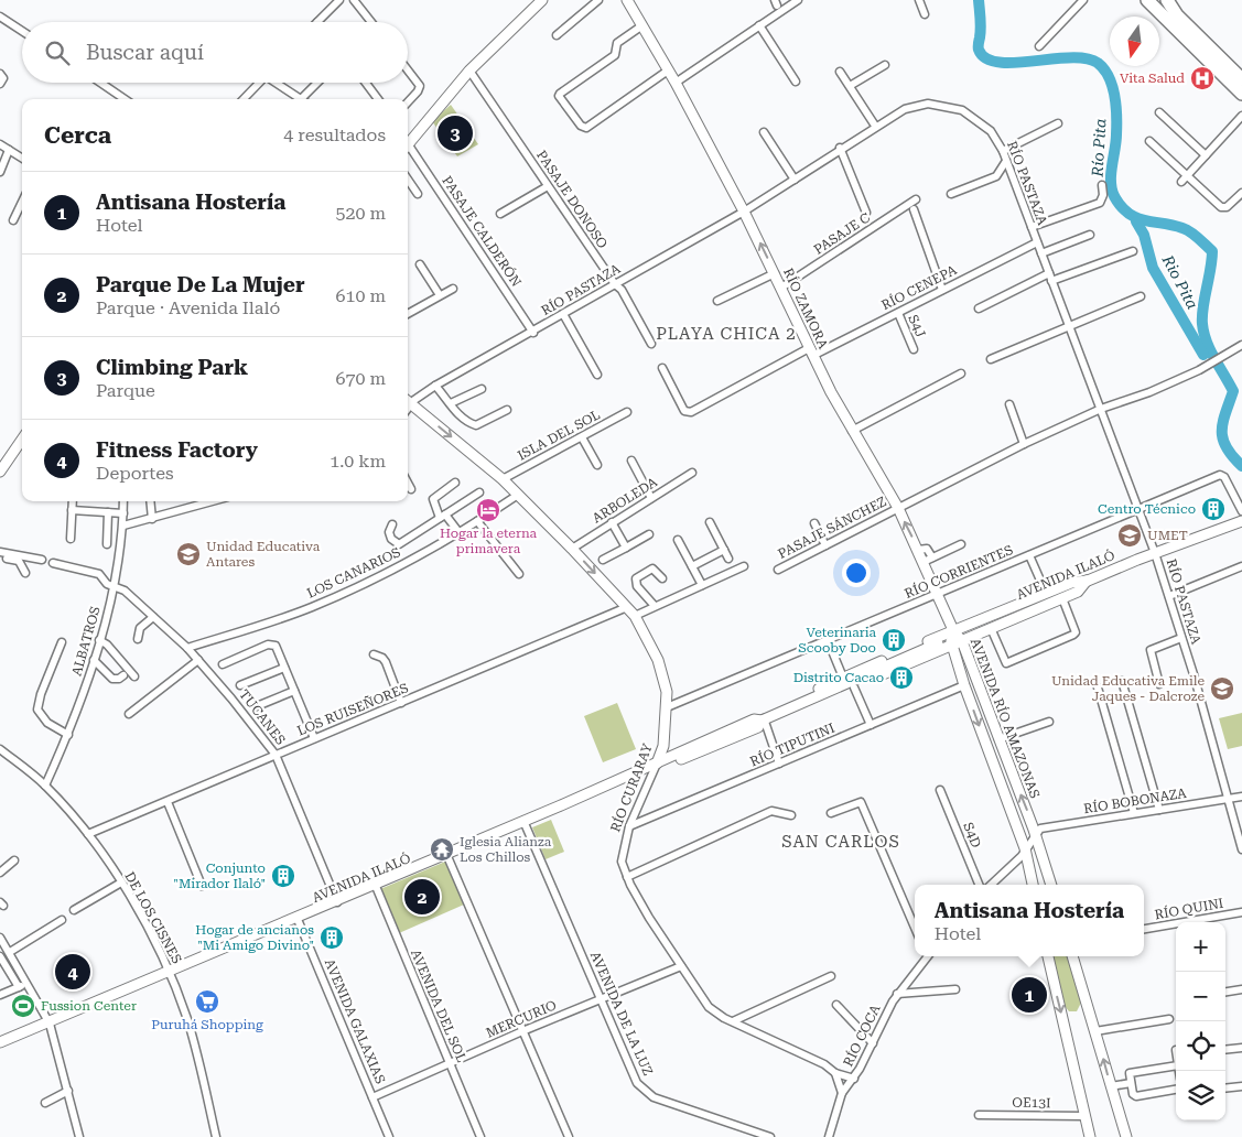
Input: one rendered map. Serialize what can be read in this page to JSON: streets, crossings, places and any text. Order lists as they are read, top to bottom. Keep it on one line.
{"streets":{"main road":["RÍO ZAMORA","AVENIDA ILALÓ","AVENIDA RÍO AMAZONAS","RÍO CURARAY"],"street":["RÍO PASTAZA","PASAJE DONOSO","PASAJE CALDERÓN","PASAJE C","RÍO CENEPA","S4J","ISLA DEL SOL","ARBOLEDA","PASAJE SÁNCHEZ","RÍO CORRIENTES","LOS CANARIOS","ALBATROS","LOS RUISEÑORES","TUCANES","RÍO TIPUTINI","RÍO BOBONAZA","S4D","RÍO QUINI","DE LOS CISNES","AVENIDA DEL SOL","AVENIDA DE LA LUZ","MERCURIO","AVENIDA GALAXIAS","RÍO COCA","OE13I"]},"crossings":[["RÍO PASTAZA","PASAJE DONOSO"],["RÍO PASTAZA","PASAJE CALDERÓN"],["RÍO PASTAZA","RÍO CENEPA"],["RÍO PASTAZA","RÍO ZAMORA"],["RÍO PASTAZA","PASAJE SÁNCHEZ"],["RÍO PASTAZA","RÍO CORRIENTES"],["RÍO PASTAZA","AVENIDA ILALÓ"],["RÍO PASTAZA","RÍO CURARAY"],["RÍO PASTAZA","RÍO BOBONAZA"],["PASAJE C","RÍO ZAMORA"],["RÍO CENEPA","RÍO ZAMORA"],["RÍO CENEPA","S4J"],["RÍO ZAMORA","PASAJE SÁNCHEZ"],["RÍO ZAMORA","RÍO CORRIENTES"],["RÍO ZAMORA","AVENIDA ILALÓ"],["RÍO ZAMORA","AVENIDA RÍO AMAZONAS"],["ISLA DEL SOL","RÍO CURARAY"],["ARBOLEDA","RÍO CURARAY"],["RÍO CORRIENTES","RÍO CURARAY"],["LOS CANARIOS","TUCANES"],["LOS CANARIOS","RÍO CURARAY"],["AVENIDA ILALÓ","TUCANES"],["AVENIDA ILALÓ","AVENIDA RÍO AMAZONAS"],["AVENIDA ILALÓ","RÍO CURARAY"],["AVENIDA ILALÓ","DE LOS CISNES"],["AVENIDA ILALÓ","AVENIDA DEL SOL"],["AVENIDA ILALÓ","AVENIDA DE LA LUZ"],["AVENIDA ILALÓ","AVENIDA GALAXIAS"],["ALBATROS","TUCANES"],["ALBATROS","DE LOS CISNES"],["LOS RUISEÑORES","TUCANES"],["LOS RUISEÑORES","RÍO CURARAY"],["LOS RUISEÑORES","DE LOS CISNES"],["AVENIDA RÍO AMAZONAS","RÍO TIPUTINI"],["AVENIDA RÍO AMAZONAS","RÍO BOBONAZA"],["RÍO TIPUTINI","RÍO CURARAY"],["RÍO CURARAY","MERCURIO"],["RÍO CURARAY","RÍO COCA"],["AVENIDA DEL SOL","MERCURIO"],["AVENIDA DE LA LUZ","MERCURIO"],["MERCURIO","AVENIDA GALAXIAS"]],"districts":["PLAYA CHICA 2","SAN CARLOS"],"water":["Río Pita","Rio Pita"],"places":{"hospital":["Vita Salud"],"building":["Centro Técnico","Veterinaria Scooby Doo","Distrito Cacao","Conjunto \"Mirador Ilaló\"","Hogar de ancianos \"Mi Amigo Divino\""],"hotel":["Hogar la eterna primavera"],"school or university":["UMET","Unidad Educativa Antares","Unidad Educativa Emile Jaques - Dalcroze"],"temple":["Iglesia Alianza Los Chillos"],"supermarket":["Puruhá Shopping"],"sports":["Fussion Center"]},"north":"bottom","page":{"search":"Buscar aquí","heading":["Cerca","4 resultados"],"pins":["3","2","4","1"],"list":[{"mark":"1","name":"Antisana Hostería","note":"Hotel","value":"520 m"},{"mark":"2","name":"Parque De La Mujer","note":"Parque · Avenida Ilaló","value":"610 m"},{"mark":"3","name":"Climbing Park","note":"Parque","value":"670 m"},{"mark":"4","name":"Fitness Factory","note":"Deportes","value":"1.0 km"}],"popup":["Antisana Hostería","Hotel"],"map_buttons":["+","−"]}}
